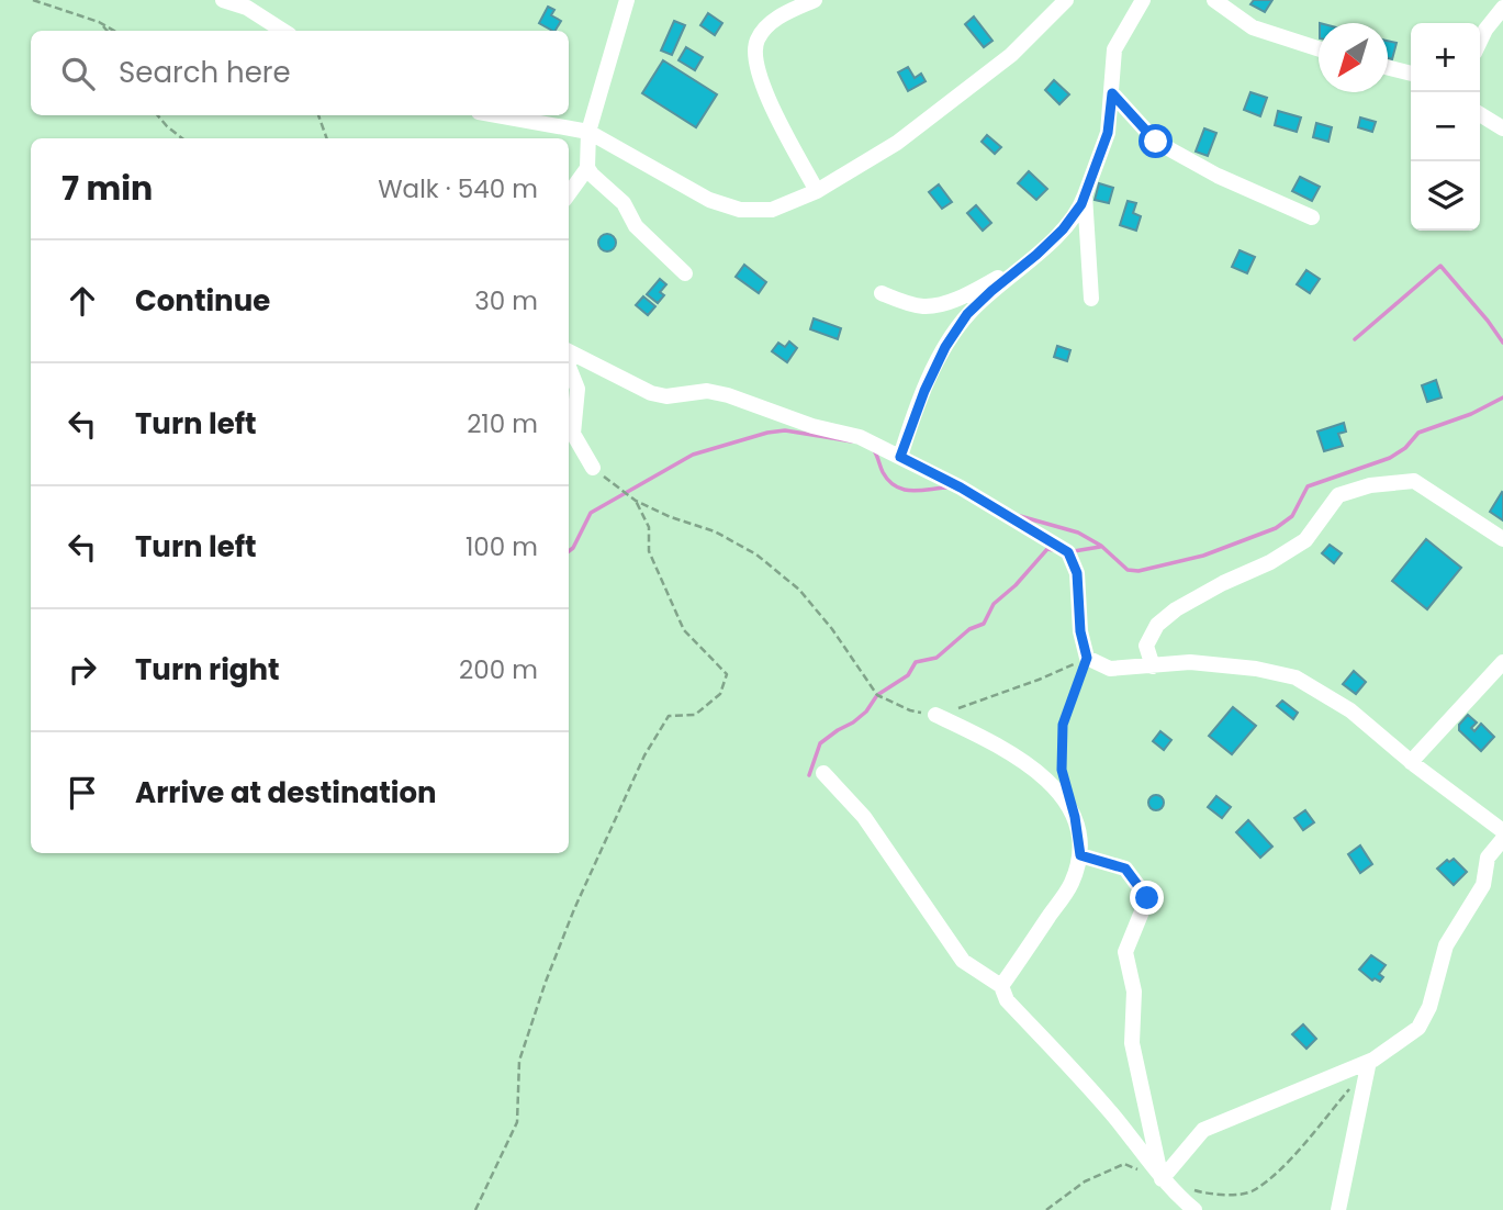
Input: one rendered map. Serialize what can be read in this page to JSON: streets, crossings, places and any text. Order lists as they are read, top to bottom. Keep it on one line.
{"north":"bottom left","page":{"map_buttons":["+","−"],"search":"Search here","heading":["7 min","Walk · 540 m"],"list":[["Continue","30 m"],["Turn left","210 m"],["Turn left","100 m"],["Turn right","200 m"],"Arrive at destination"]}}
